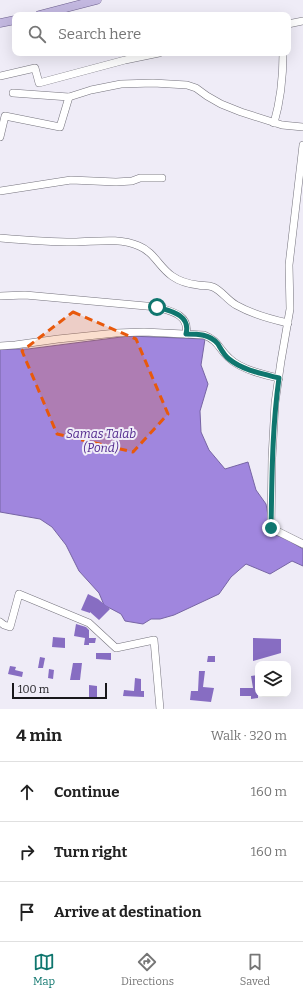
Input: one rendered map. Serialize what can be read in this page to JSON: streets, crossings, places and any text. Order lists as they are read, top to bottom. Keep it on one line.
{"water":["Samas Talab (Pond)"],"scale_bar":"100 m","page":{"search":"Search here","scale":"100 m","heading":["4 min","Walk · 320 m"],"list":[["Continue","160 m"],["Turn right","160 m"],"Arrive at destination"],"nav":["Map","Directions","Saved"]}}
